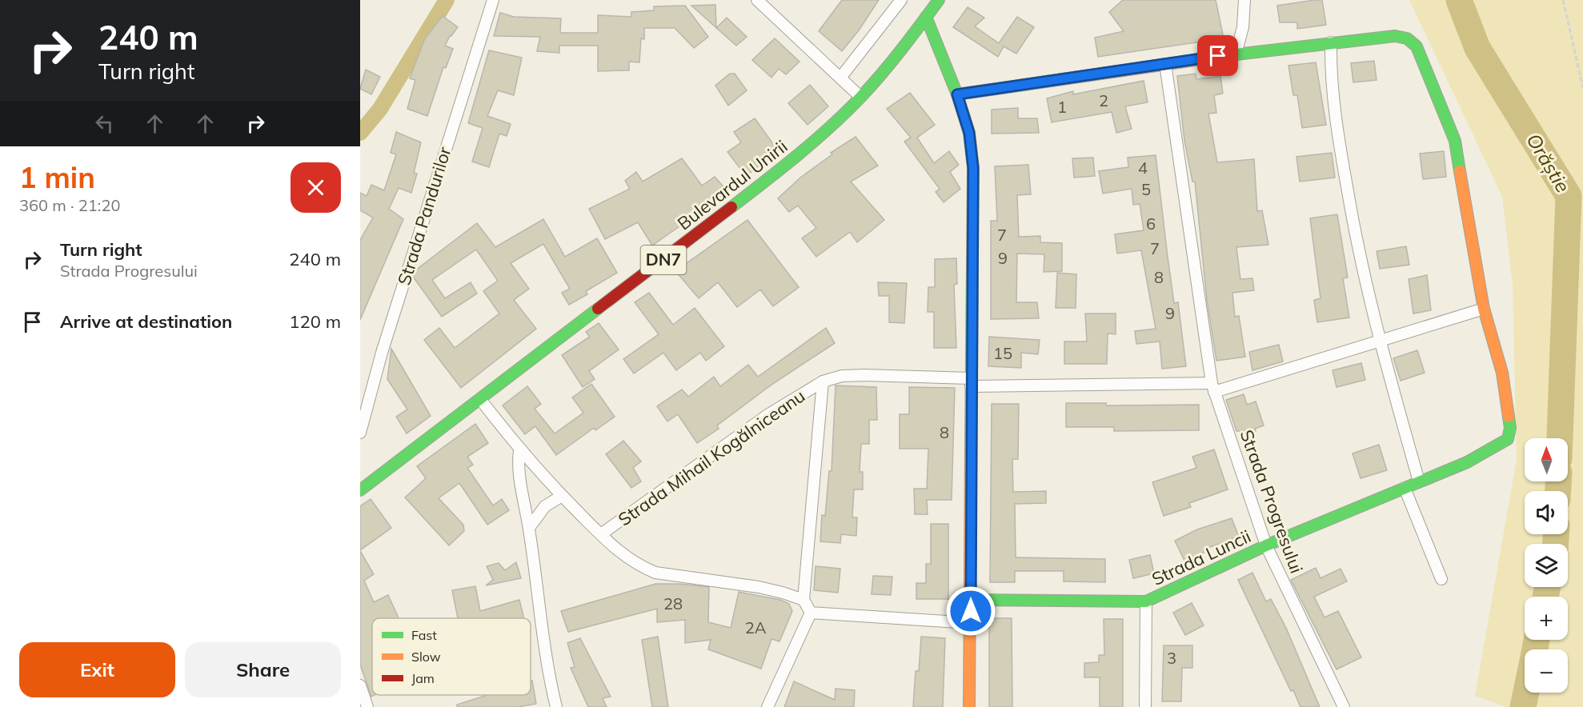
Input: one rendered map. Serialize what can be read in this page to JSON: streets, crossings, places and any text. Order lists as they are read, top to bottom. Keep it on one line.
{"streets":{"street":["Bulevardul Unirii","Strada Pandurilor","DN7","Strada Mihail Kogălniceanu","Strada Progresului","Strada Luncii"]},"crossings":[["Bulevardul Unirii","Strada Mihail Kogălniceanu"],["Strada Progresului","Strada Luncii"]],"water":["Orăștie"],"house_numbers":["2","1","4","5","6","7","7","9","8","9","15","8","28","2A","3"],"legend":["Fast","Slow","Jam"],"north":"top","page":{"turn":["240 m","Turn right"],"heading":["1 min","360 m · 21:20"],"list":[{"name":"Turn right","note":"Strada Progresului","value":"240 m"},{"name":"Arrive at destination","value":"120 m"}],"map_buttons":["+","−"],"buttons":["Exit","Share"]}}
